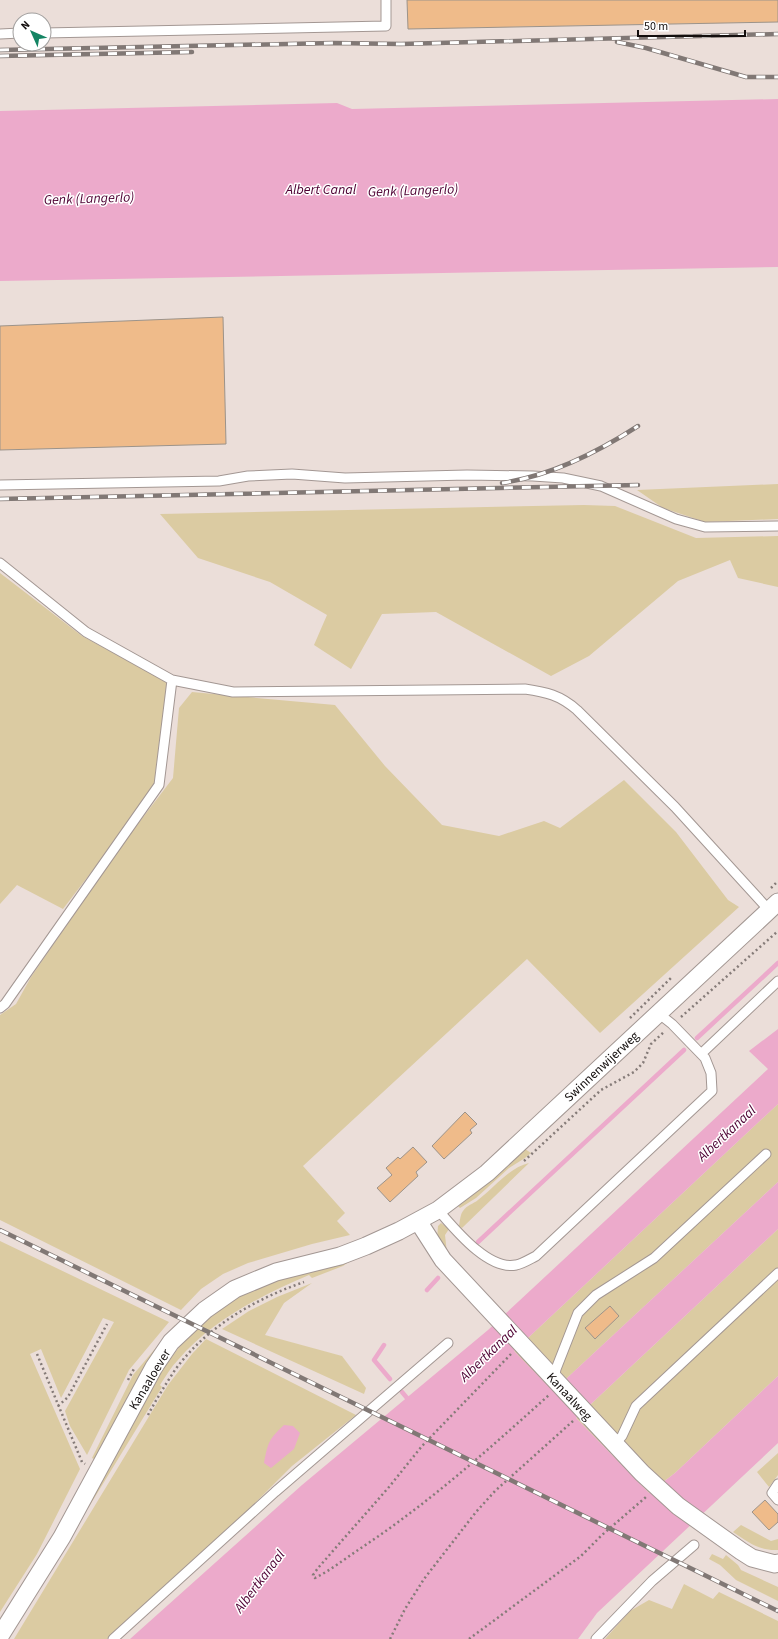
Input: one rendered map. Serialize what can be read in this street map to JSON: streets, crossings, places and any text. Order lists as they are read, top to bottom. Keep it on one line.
{"streets":{"street":["Swinnenwijerweg","Kanaaloever","Kanaalweg"]},"crossings":[["Swinnenwijerweg","Kanaaloever"],["Swinnenwijerweg","Kanaalweg"],["Kanaaloever","Kanaalweg"]],"water":["Albert Canal","Genk (Langerlo)","Albertkanaal"],"scale_bar":"50 m","north":"top left"}
